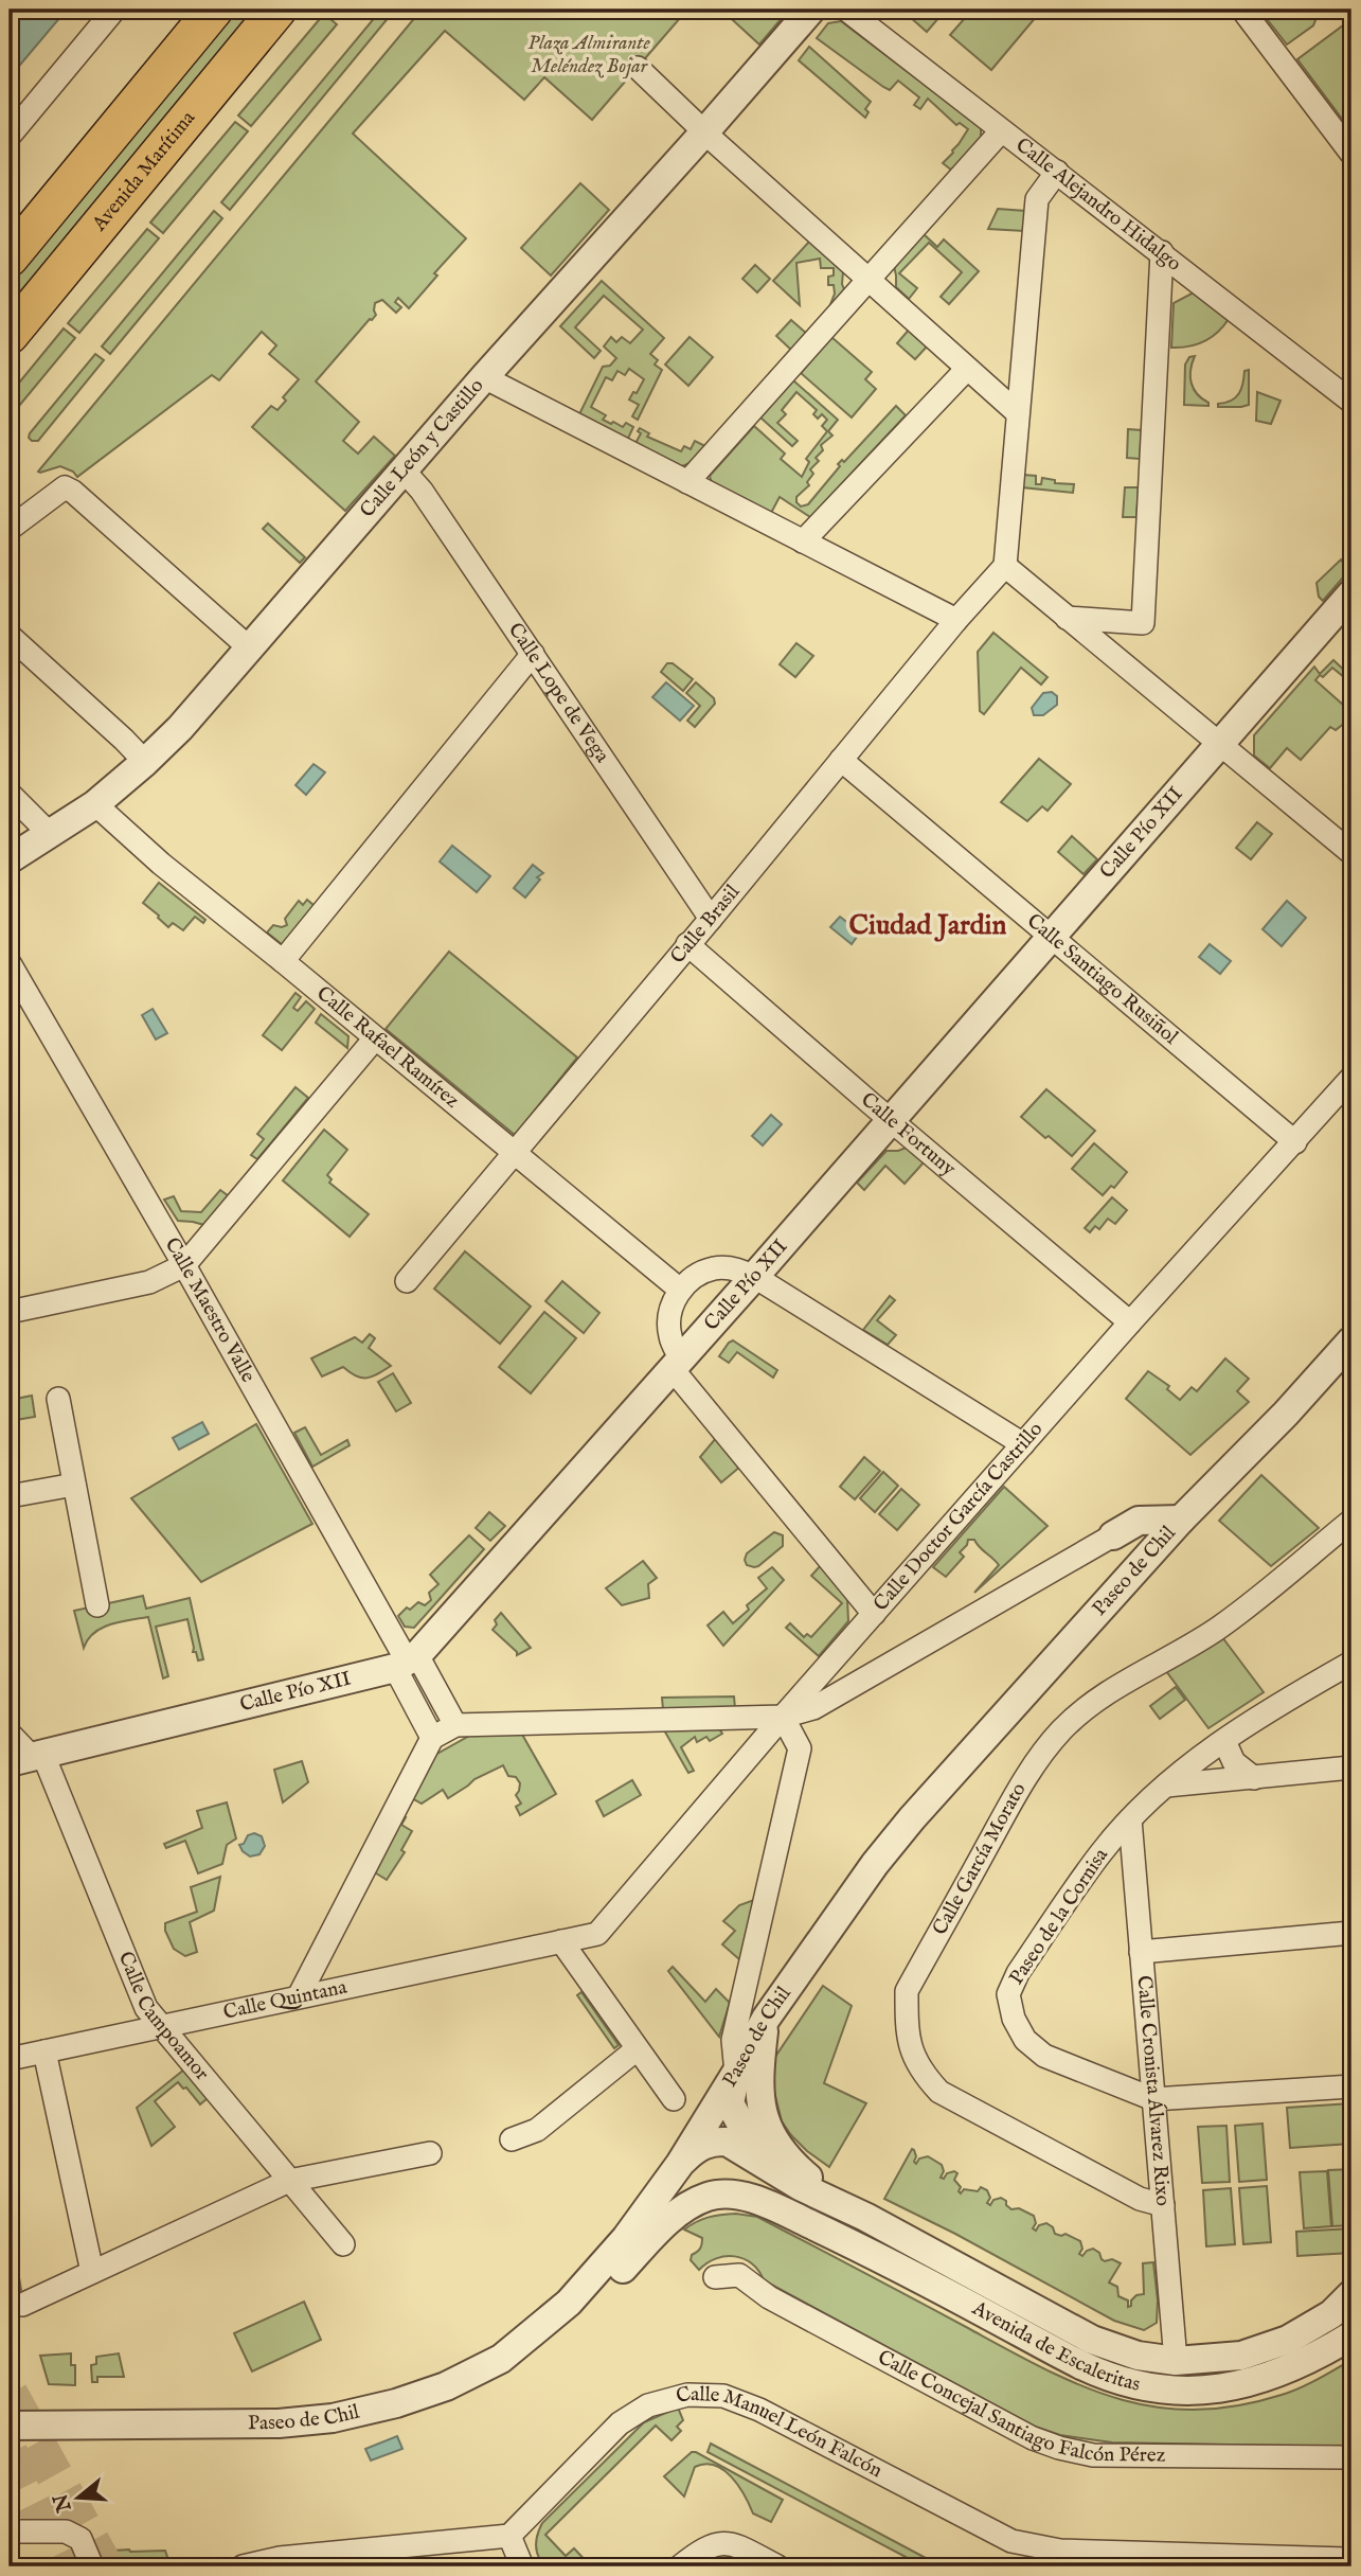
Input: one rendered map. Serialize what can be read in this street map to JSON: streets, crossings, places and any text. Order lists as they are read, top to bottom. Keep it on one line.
{"streets":{"highway":["Avenida Marítima"],"street":["Calle Alejandro Hidalgo","Calle León y Castillo","Calle Lope de Vega","Calle Pío XII","Calle Brasil","Calle Santiago Rusiñol","Calle Rafael Ramírez","Calle Fortuny","Calle Maestro Valle","Calle Doctor García Castrillo","Paseo de Chil","Calle García Morato","Paseo de la Cornisa","Calle Quintana","Calle Campoamor","Calle Cronista Álvarez Rixo","Avenida de Escaleritas","Calle Concejal Santiago Falcón Pérez","Calle Manuel León Falcón"]},"crossings":[["Calle León y Castillo","Calle Lope de Vega"],["Calle León y Castillo","Calle Rafael Ramírez"],["Calle Lope de Vega","Calle Brasil"],["Calle Pío XII","Calle Santiago Rusiñol"],["Calle Pío XII","Calle Fortuny"],["Calle Pío XII","Calle Maestro Valle"],["Calle Pío XII","Calle Campoamor"],["Calle Brasil","Calle Santiago Rusiñol"],["Calle Brasil","Calle Rafael Ramírez"],["Calle Brasil","Calle Fortuny"],["Calle Santiago Rusiñol","Calle Doctor García Castrillo"],["Calle Fortuny","Calle Doctor García Castrillo"],["Calle Doctor García Castrillo","Calle Quintana"],["Paseo de Chil","Avenida de Escaleritas"],["Calle García Morato","Calle Cronista Álvarez Rixo"],["Paseo de la Cornisa","Calle Cronista Álvarez Rixo"],["Calle Quintana","Calle Campoamor"],["Calle Cronista Álvarez Rixo","Avenida de Escaleritas"]],"districts":["Ciudad Jardin"],"parks":["Plaza Almirante Meléndez Bojar"],"north":"left"}
